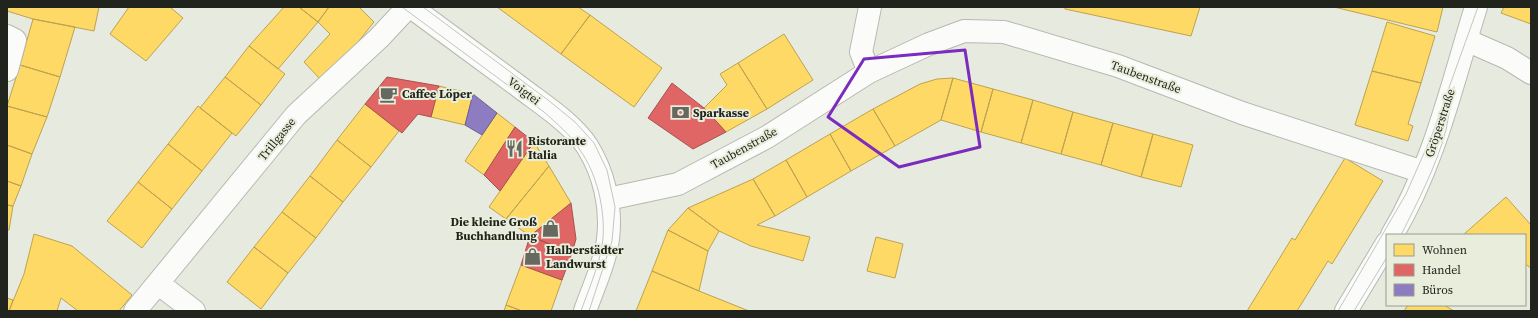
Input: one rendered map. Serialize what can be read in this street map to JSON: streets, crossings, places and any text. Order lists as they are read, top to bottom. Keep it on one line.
{"streets":{"street":["Taubenstraße","Voigtei","Gröperstraße","Trillgasse"]},"crossings":[["Taubenstraße","Voigtei"],["Taubenstraße","Gröperstraße"],["Voigtei","Trillgasse"]],"places":{"cafe":["Caffee Löper"],"bank":["Sparkasse"],"restaurant":["Ristorante Italia"],"shop":["Die kleine Groß Buchhandlung","Halberstädter Landwurst"]},"legend":["Wohnen","Handel","Büros"]}
